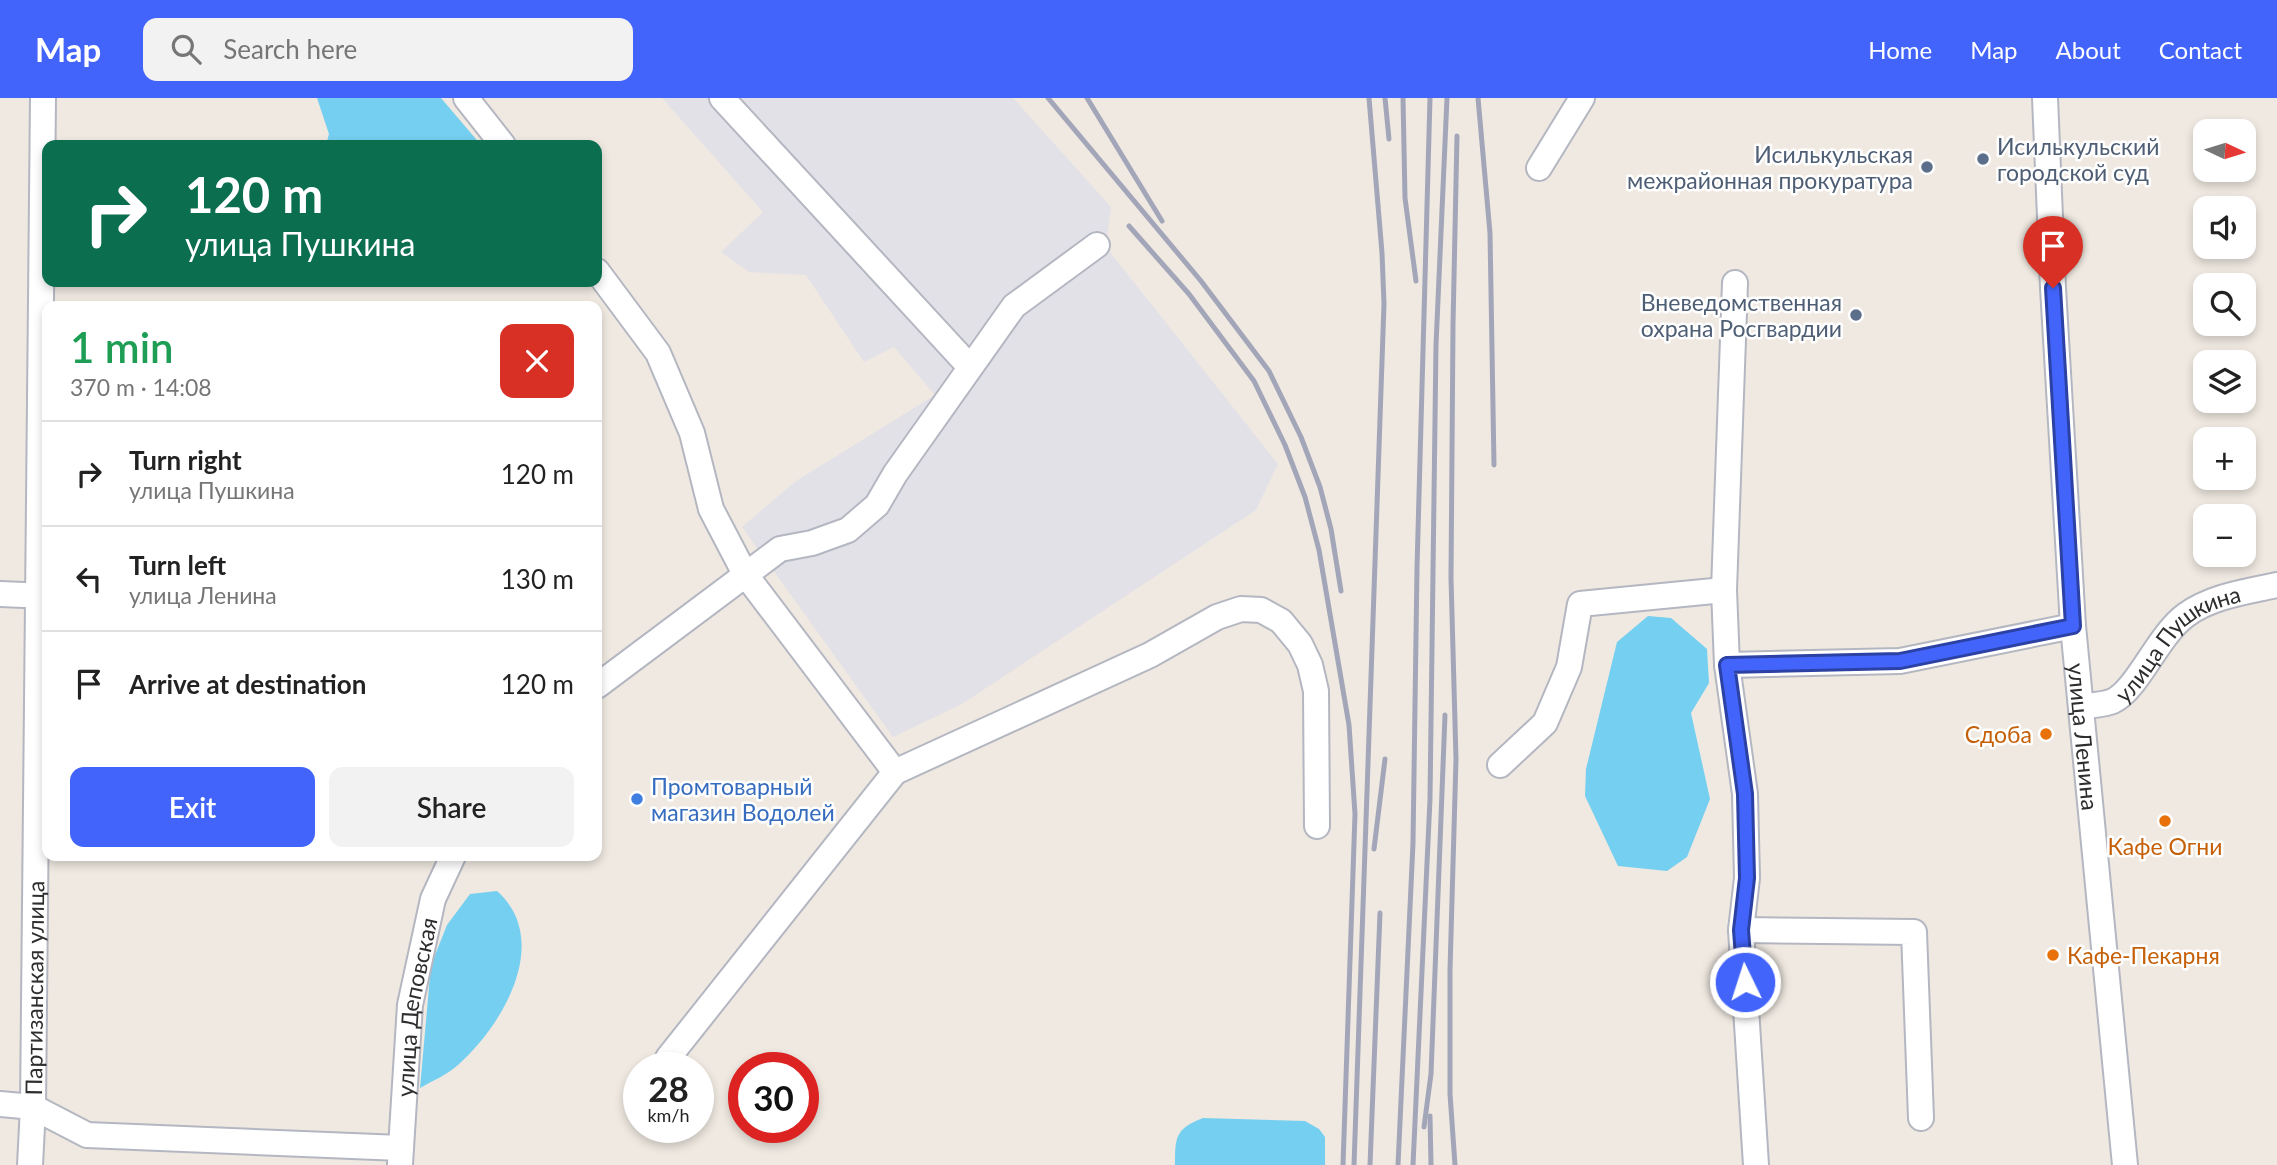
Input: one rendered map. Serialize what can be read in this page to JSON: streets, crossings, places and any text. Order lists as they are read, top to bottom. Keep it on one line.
{"streets":{"street":["улица Пушкина","улица Ленина","Партизанская улица","улица Деповская"]},"crossings":[["улица Пушкина","улица Ленина"]],"places":["Исилькульский городской суд","Исилькульская межрайонная прокуратура","Вневедомственная охрана Росгвардии","Сдоба","Промтоварный магазин Водолей","Кафе Огни","Кафе-Пекарня"],"north":"right","page":{"header":"Map","search":"Search here","nav":["Home","Map","About","Contact"],"map_buttons":["+","−"],"turn":["120 m","улица Пушкина"],"heading":["1 min","370 m · 14:08"],"list":[{"name":"Turn right","note":"улица Пушкина","value":"120 m"},{"name":"Turn left","note":"улица Ленина","value":"130 m"},{"name":"Arrive at destination","value":"120 m"}],"buttons":["Exit","Share"],"speed":"28 km/h","limit":"30"}}
